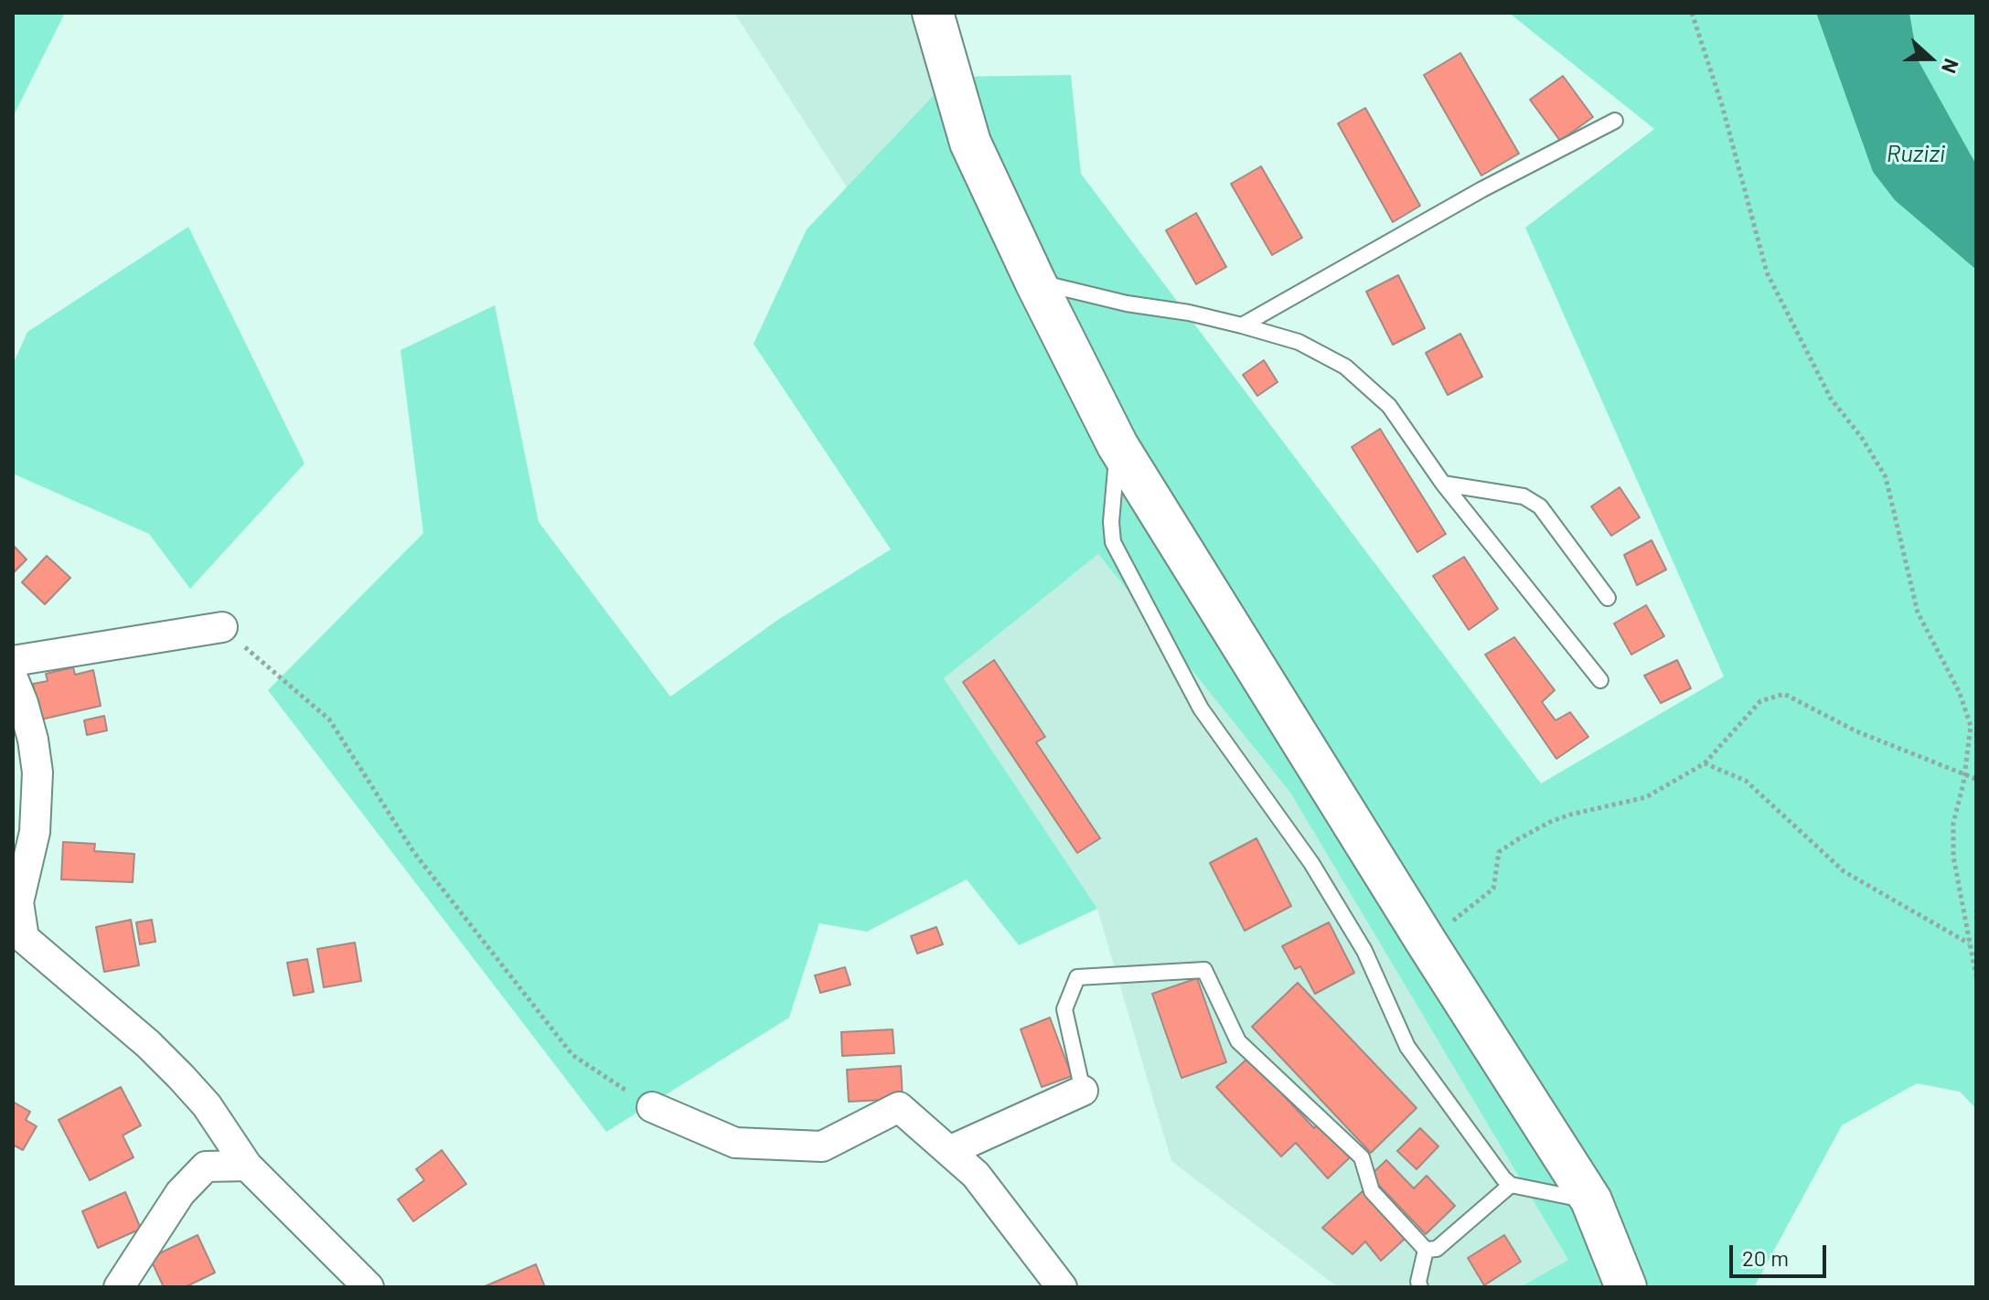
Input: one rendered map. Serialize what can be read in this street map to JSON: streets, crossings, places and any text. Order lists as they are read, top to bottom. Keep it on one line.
{"water":["Ruzizi"],"scale_bar":"20 m","north":"right"}
